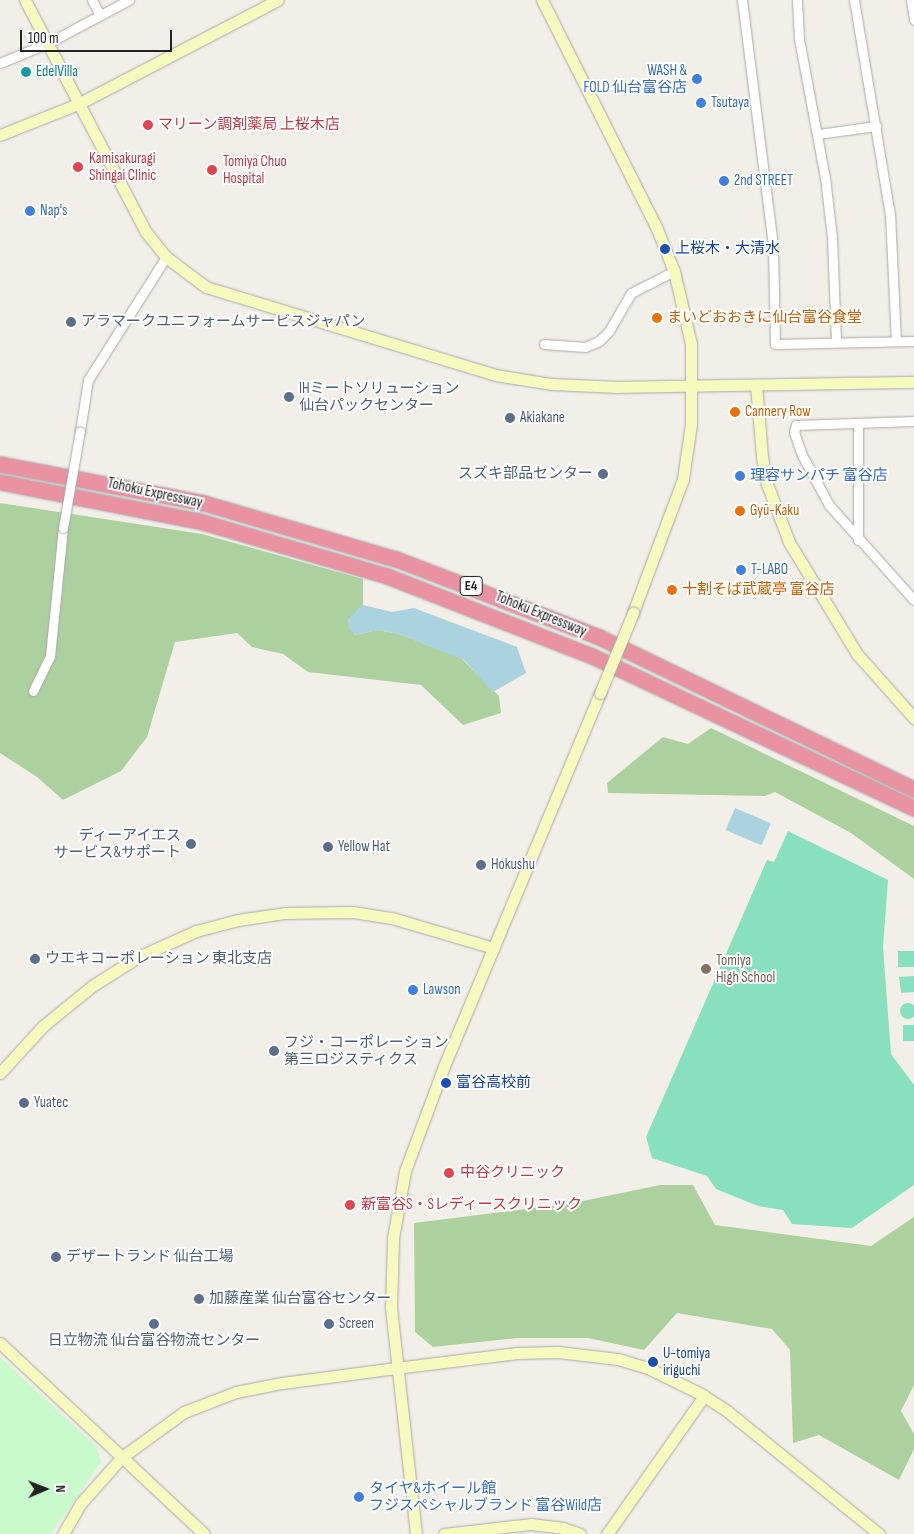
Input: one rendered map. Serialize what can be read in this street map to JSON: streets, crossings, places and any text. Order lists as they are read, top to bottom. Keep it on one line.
{"streets":{"highway":["Tohoku Expressway","E4"]},"places":["EdelVilla","WASH & FOLD 仙台富谷店","Tsutaya","マリーン調剤薬局 上桜木店","Kamisakuragi Shingai Clinic","Tomiya Chuo Hospital","2nd STREET","Nap's","上桜木・大清水","まいどおおきに仙台富谷食堂","アラマークユニフォームサービスジャパン","IHミートソリューション 仙台パックセンター","Cannery Row","Akiakane","スズキ部品センター","理容サンパチ 富谷店","Gyū-Kaku","T-LABO","十割そば武蔵亭 富谷店","ディーアイエス サービス&サポート","Yellow Hat","Hokushu","ウエキコーポレーション 東北支店","Tomiya High School","Lawson","フジ・コーポレーション 第三ロジスティクス","富谷高校前","Yuatec","中谷クリニック","新富谷S・Sレディースクリニック","デザートランド 仙台工場","加藤産業 仙台富谷センター","日立物流 仙台富谷物流センター","Screen","U-tomiya iriguchi","タイヤ&ホイール館 フジスペシャルブランド 富谷Wild店"],"scale_bar":"100 m","north":"right"}
